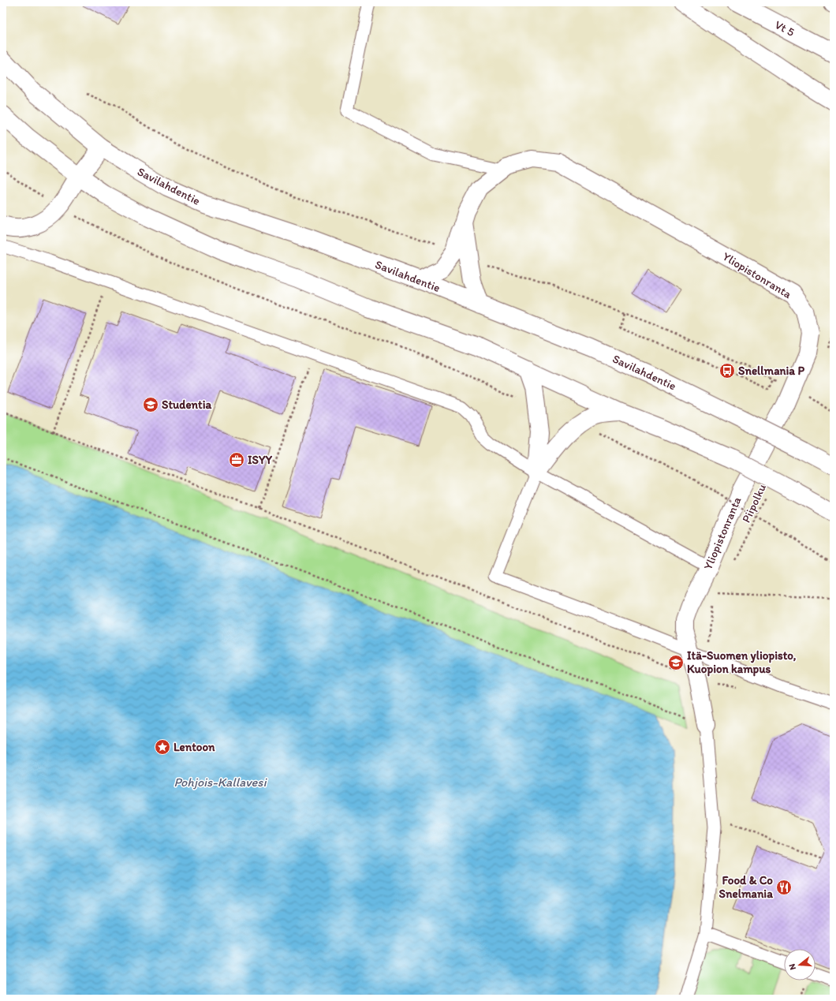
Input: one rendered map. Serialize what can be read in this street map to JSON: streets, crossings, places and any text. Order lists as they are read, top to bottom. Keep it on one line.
{"streets":{"main road":["Vt 5","Savilahdentie","Yliopistonranta"],"path":["Piipolku"]},"crossings":[["Savilahdentie","Yliopistonranta"]],"water":["Pohjois-Kallavesi"],"places":{"bus stop":["Snellmania P"],"school or university":["Studentia","Itä-Suomen yliopisto, Kuopion kampus"],"office":["ISYY"],"place":["Lentoon"],"restaurant":["Food & Co Snelmania"]},"north":"left"}
